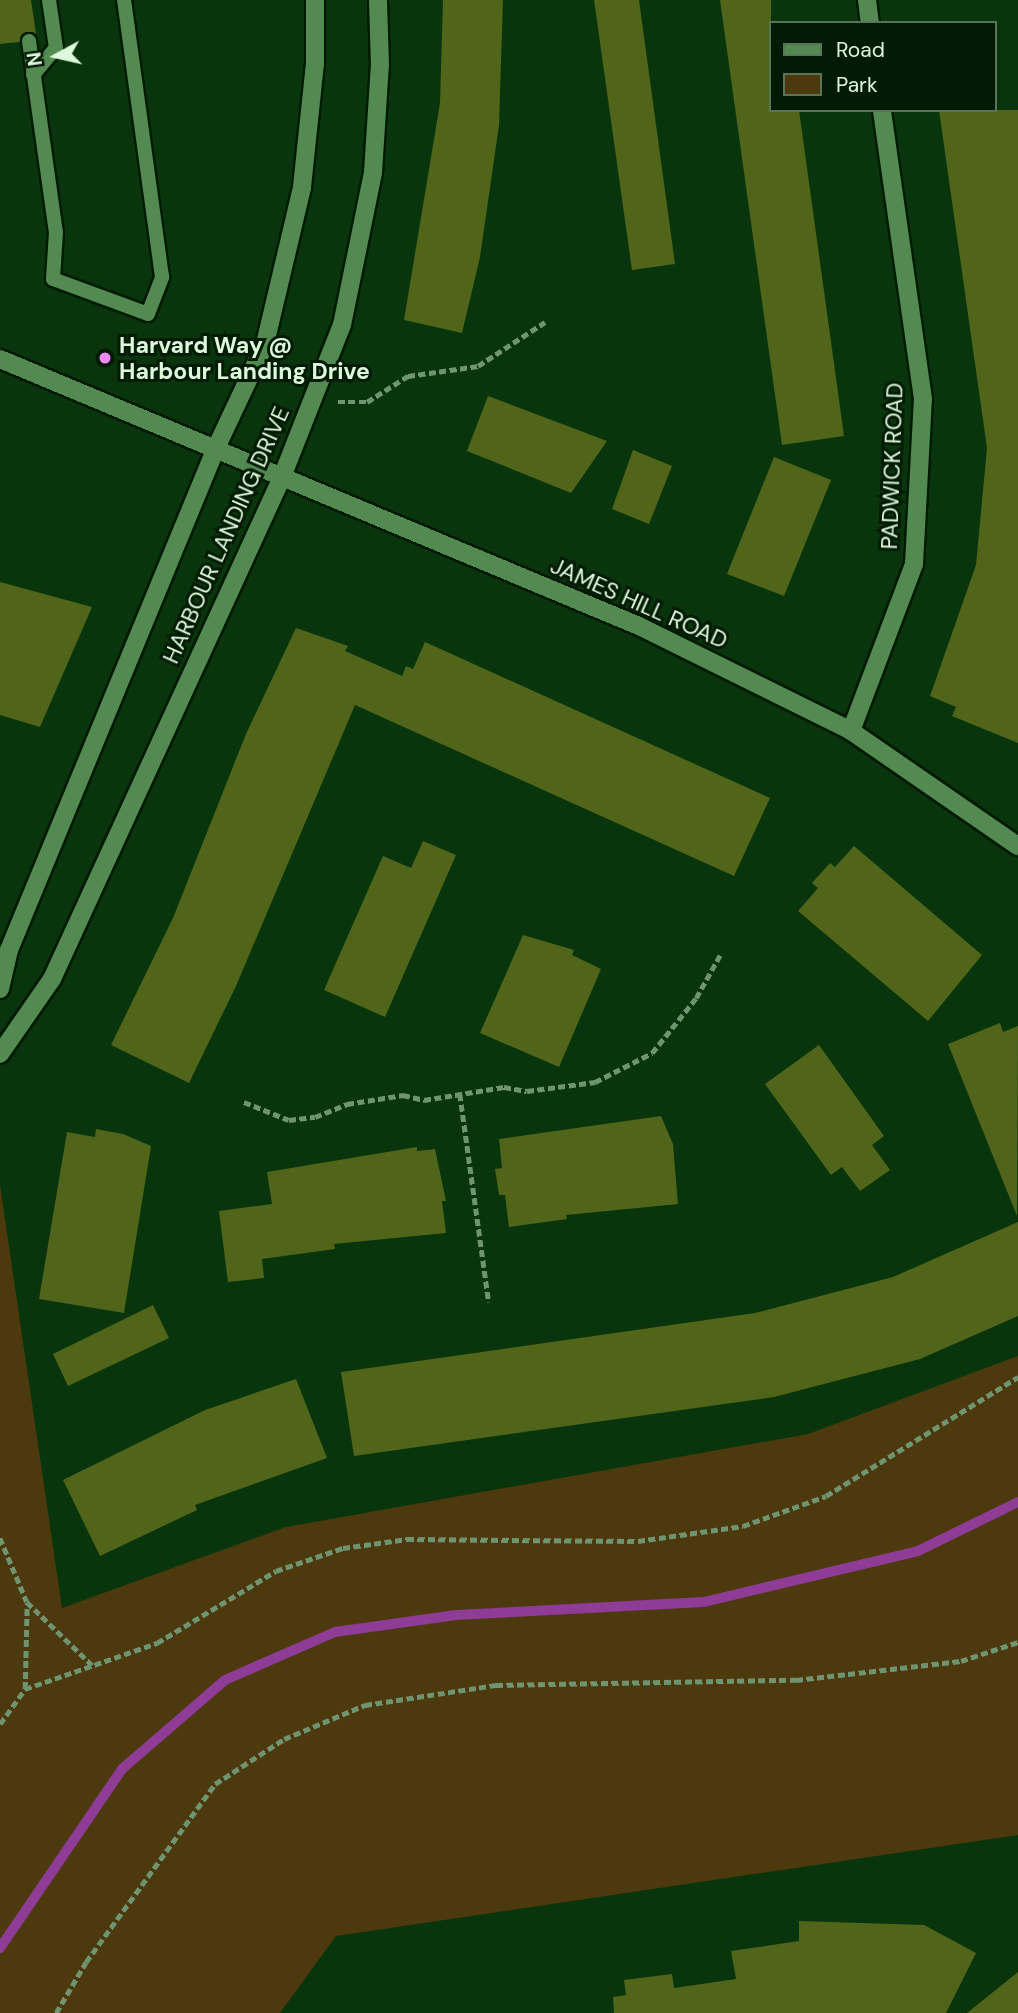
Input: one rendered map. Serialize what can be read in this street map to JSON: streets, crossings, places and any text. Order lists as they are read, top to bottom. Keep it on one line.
{"streets":{"street":["PADWICK ROAD","HARBOUR LANDING DRIVE","JAMES HILL ROAD"]},"crossings":[["PADWICK ROAD","JAMES HILL ROAD"],["HARBOUR LANDING DRIVE","JAMES HILL ROAD"]],"places":["Harvard Way @ Harbour Landing Drive"],"legend":["Road","Park"],"north":"left"}
